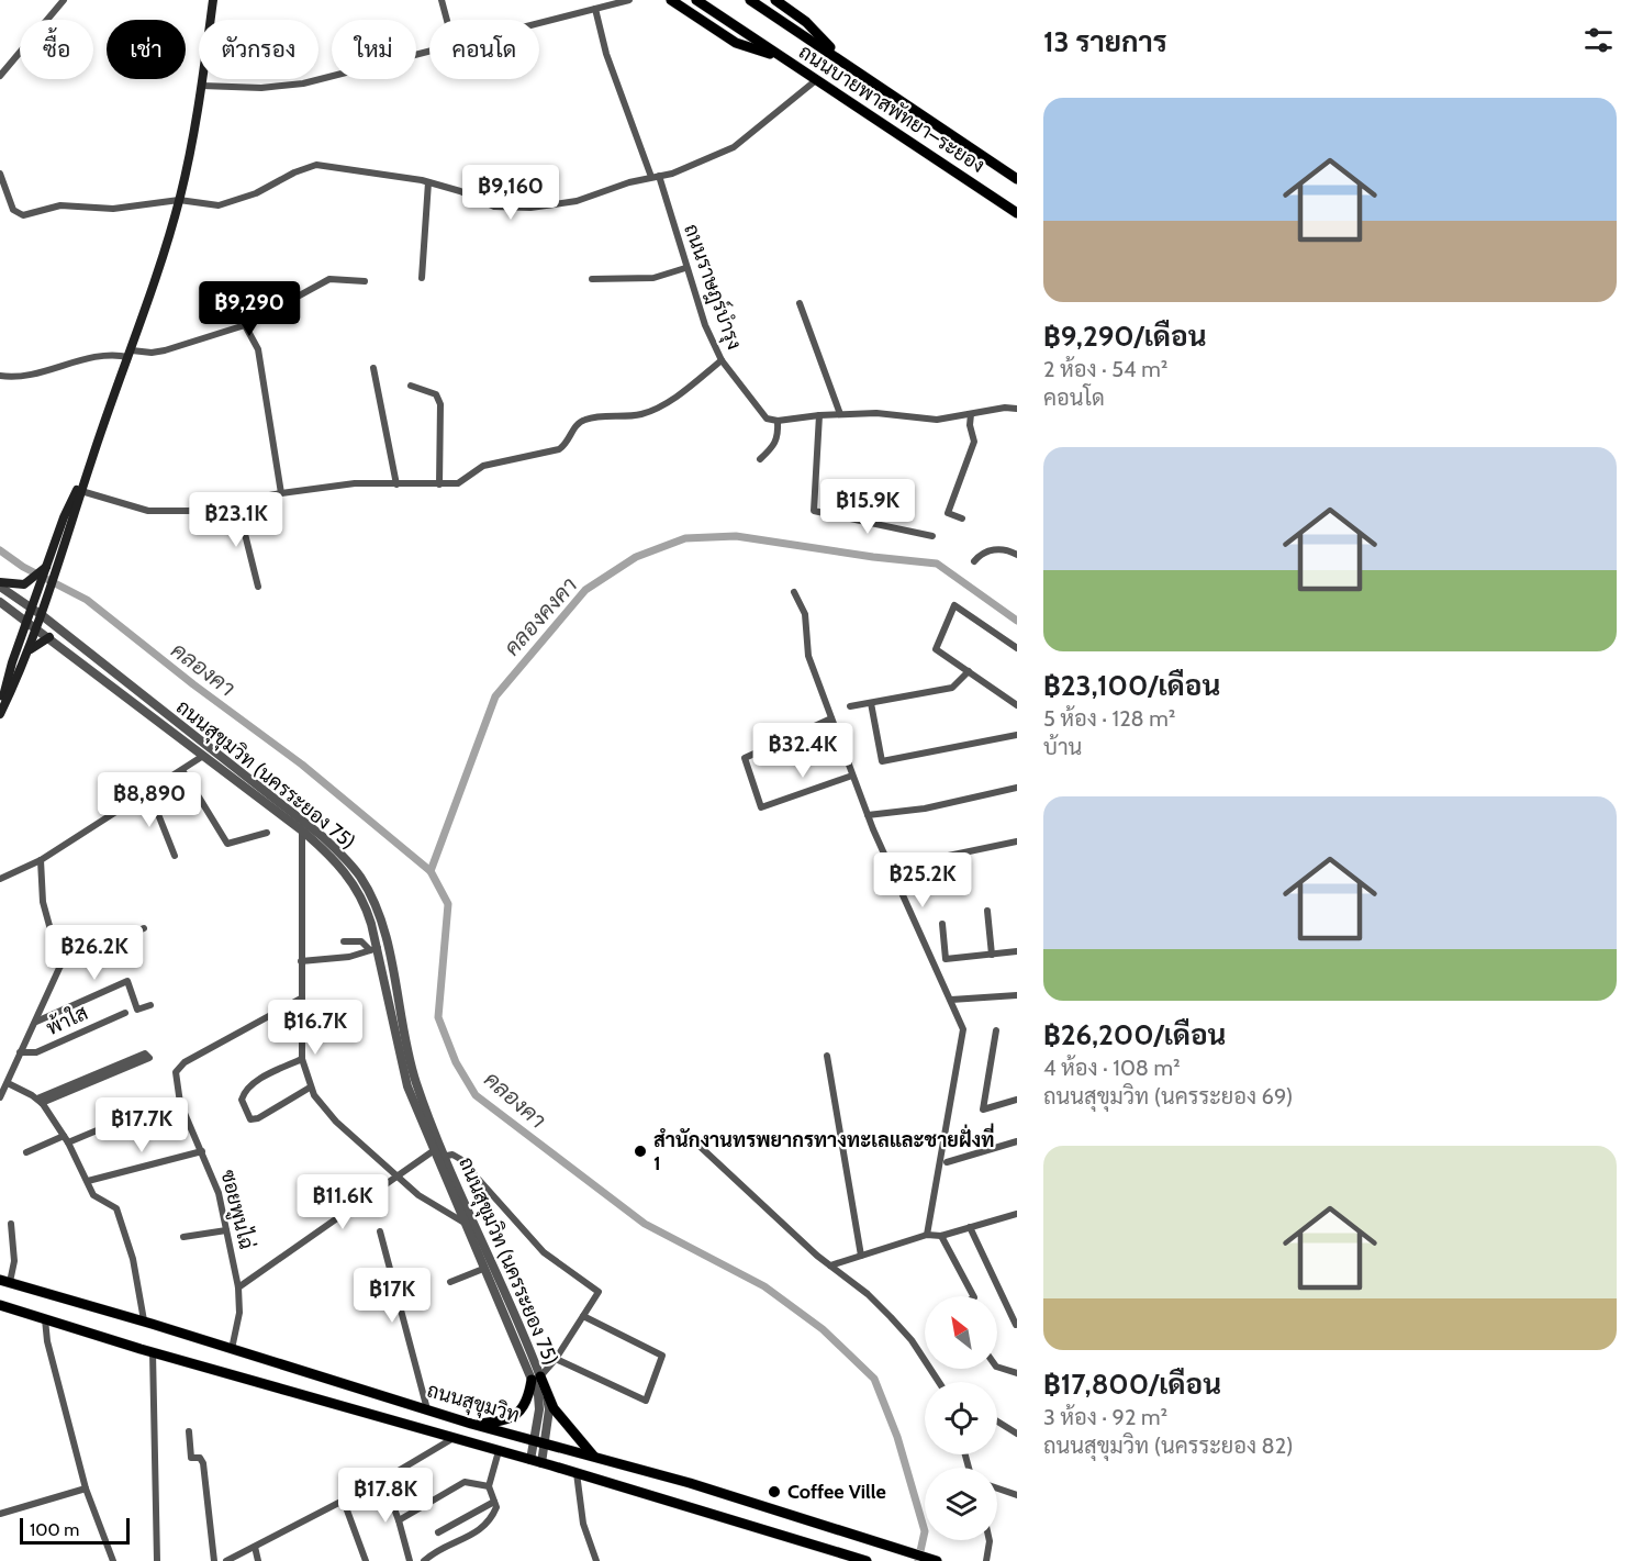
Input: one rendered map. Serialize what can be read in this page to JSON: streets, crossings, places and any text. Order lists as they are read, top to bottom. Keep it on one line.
{"streets":{"main road":["ถนนบายพาสพัทยา–ระยอง","ถนนสุขุมวิท"],"street":["ถนนราษฎร์บำรุง","ถนนสุขุมวิท (นครระยอง 75)","พ้าใส","ซอยพูนไฉ่"]},"crossings":[["ถนนสุขุมวิท (นครระยอง 75)","ถนนสุขุมวิท"],["ซอยพูนไฉ่","ถนนสุขุมวิท"]],"water":["คลองคงคา","คลองคา"],"places":["สำนักงานทรพยากรทางทะเลและชายฝั่งที่ 1","Coffee Ville"],"scale_bar":"100 m","north":"top left","page":{"heading":"13 รายการ","chip":["ซื้อ","เช่า","ตัวกรอง","ใหม่","คอนโด"],"list":[{"name":"฿9,290/เดือน","note":"2 ห้อง · 54 m² · คอนโด"},{"name":"฿23,100/เดือน","note":"5 ห้อง · 128 m² · บ้าน"},{"name":"฿26,200/เดือน","note":"4 ห้อง · 108 m² · ถนนสุขุมวิท (นครระยอง 69)"},{"name":"฿17,800/เดือน","note":"3 ห้อง · 92 m² · ถนนสุขุมวิท (นครระยอง 82)"}],"price":["฿9,160","฿9,290","฿15.9K","฿23.1K","฿32.4K","฿8,890","฿25.2K","฿26.2K","฿16.7K","฿17.7K","฿11.6K","฿17K","฿17.8K"],"scale":"100 m"}}
